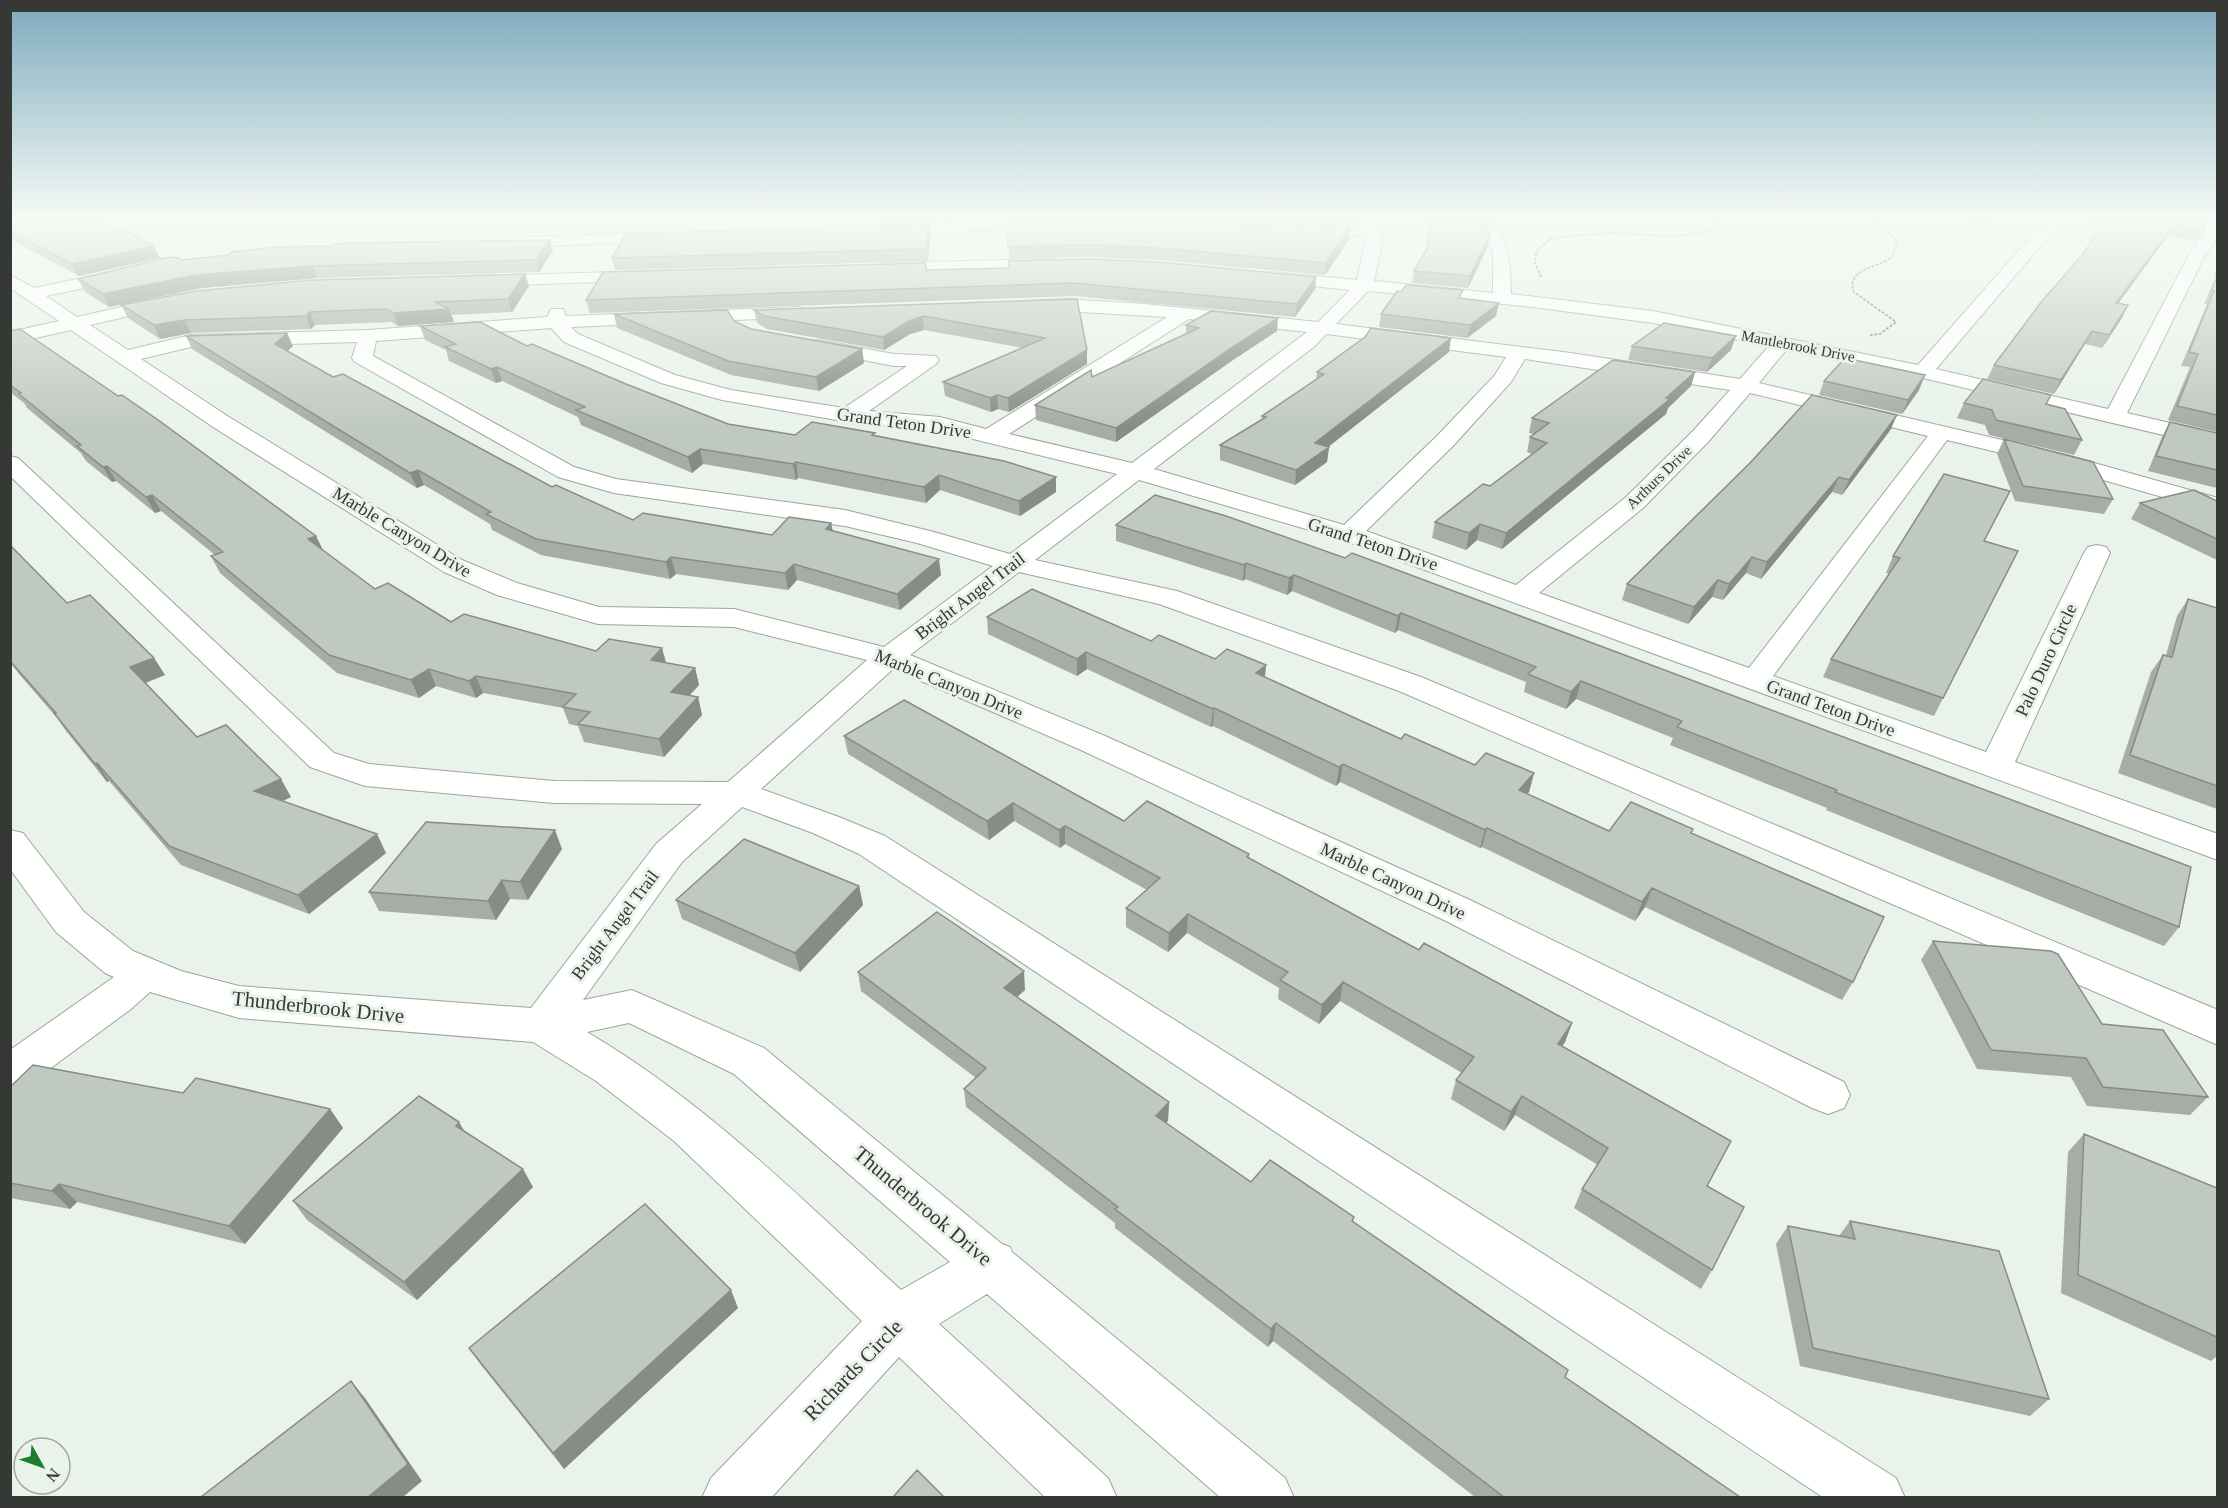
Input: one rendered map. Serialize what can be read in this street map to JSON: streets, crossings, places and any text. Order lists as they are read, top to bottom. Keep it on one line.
{"streets":{"street":["Mantlebrook Drive","Grand Teton Drive","Arthurs Drive","Marble Canyon Drive","Bright Angel Trail","Palo Duro Circle","Thunderbrook Drive","Richards Circle"]},"crossings":[["Mantlebrook Drive","Arthurs Drive"],["Grand Teton Drive","Arthurs Drive"],["Grand Teton Drive","Bright Angel Trail"],["Grand Teton Drive","Palo Duro Circle"],["Marble Canyon Drive","Bright Angel Trail"],["Bright Angel Trail","Thunderbrook Drive"],["Thunderbrook Drive","Richards Circle"]],"north":"bottom right"}
